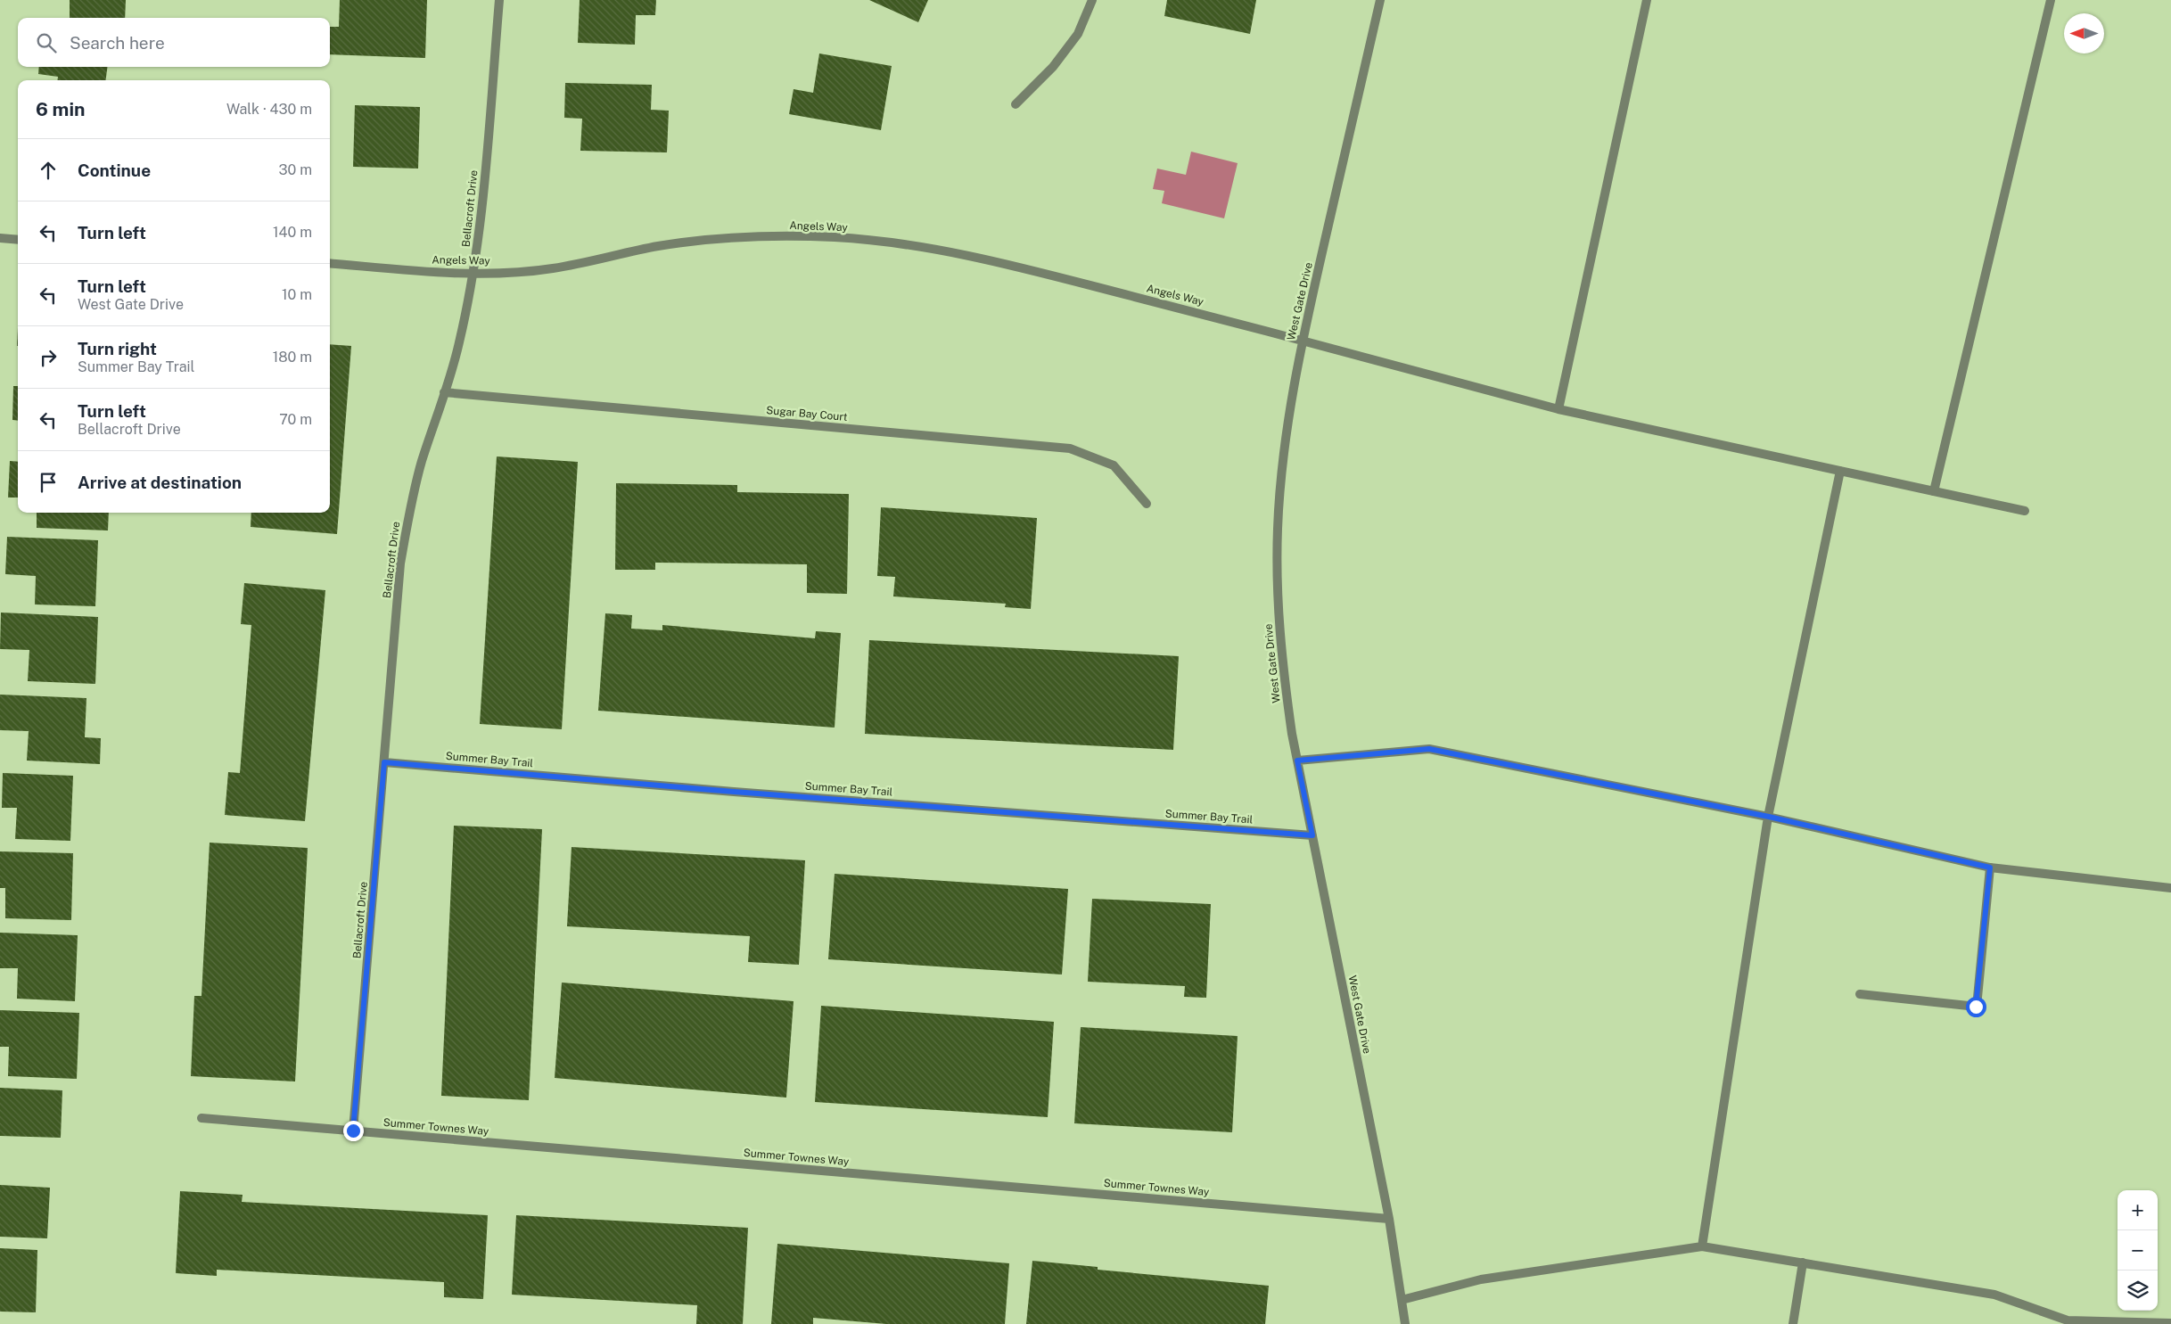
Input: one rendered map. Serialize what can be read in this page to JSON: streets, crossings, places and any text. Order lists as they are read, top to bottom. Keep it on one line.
{"streets":{"street":["Bellacroft Drive","Angels Way","West Gate Drive","Sugar Bay Court","Summer Bay Trail","Summer Townes Way"]},"crossings":[["Bellacroft Drive","Angels Way"],["Bellacroft Drive","Sugar Bay Court"],["Bellacroft Drive","Summer Bay Trail"],["Bellacroft Drive","Summer Townes Way"],["Angels Way","West Gate Drive"],["West Gate Drive","Summer Bay Trail"],["West Gate Drive","Summer Townes Way"]],"north":"left","page":{"search":"Search here","heading":["6 min","Walk · 430 m"],"list":[["Continue","30 m"],["Turn left","140 m"],["Turn left","West Gate Drive","10 m"],["Turn right","Summer Bay Trail","180 m"],["Turn left","Bellacroft Drive","70 m"],"Arrive at destination"],"map_buttons":["+","−"]}}
